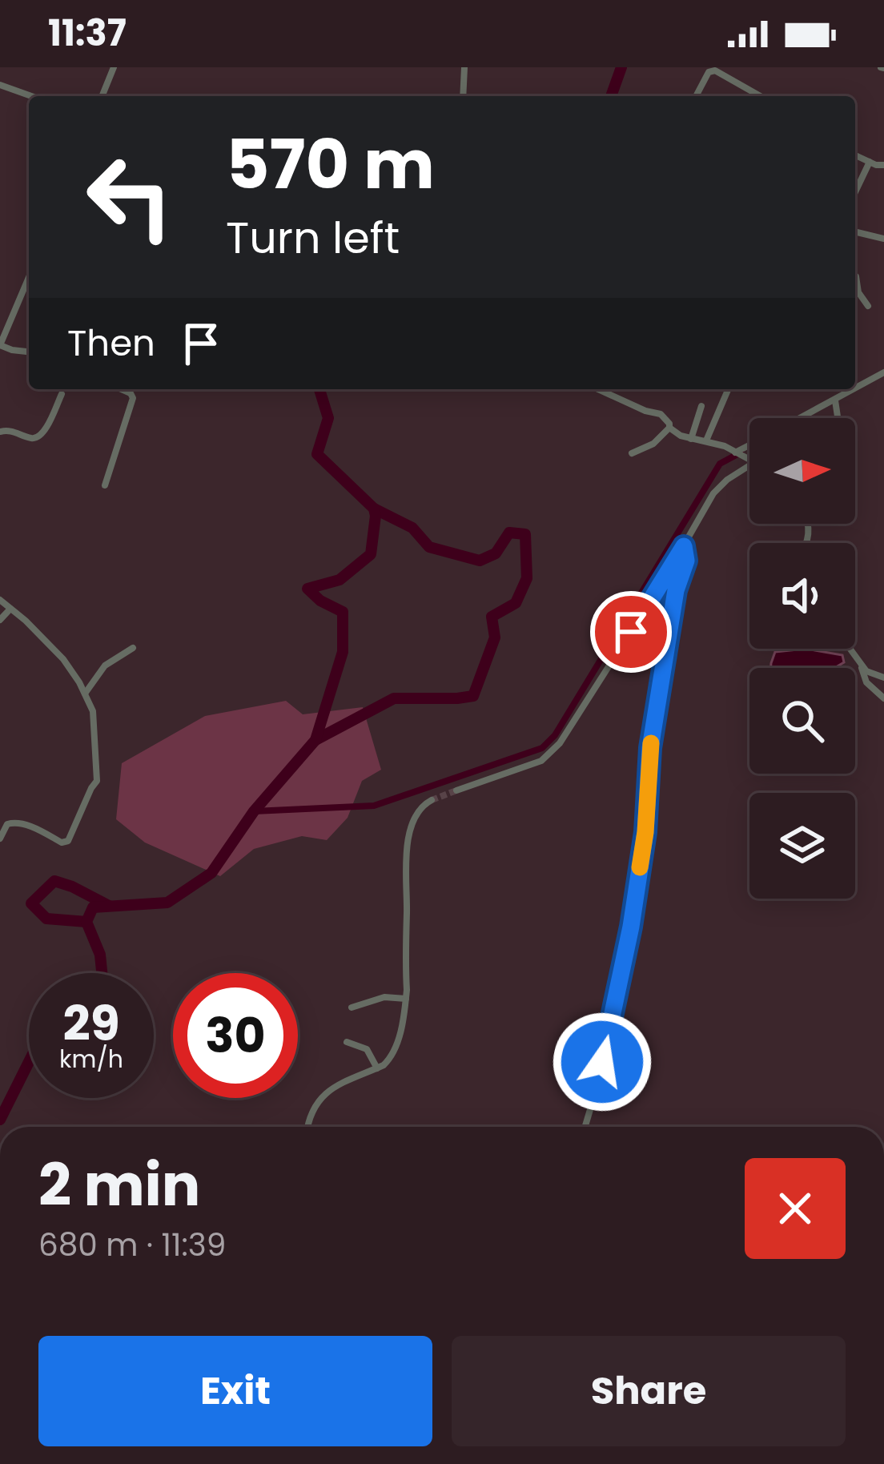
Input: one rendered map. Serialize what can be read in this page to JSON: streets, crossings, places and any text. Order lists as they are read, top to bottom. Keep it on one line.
{"north":"right","page":{"status":"11:37","turn":["570 m","Turn left"],"then":"Then","speed":"29 km/h","limit":"30","heading":["2 min","680 m · 11:39"],"buttons":["Exit","Share"]}}
